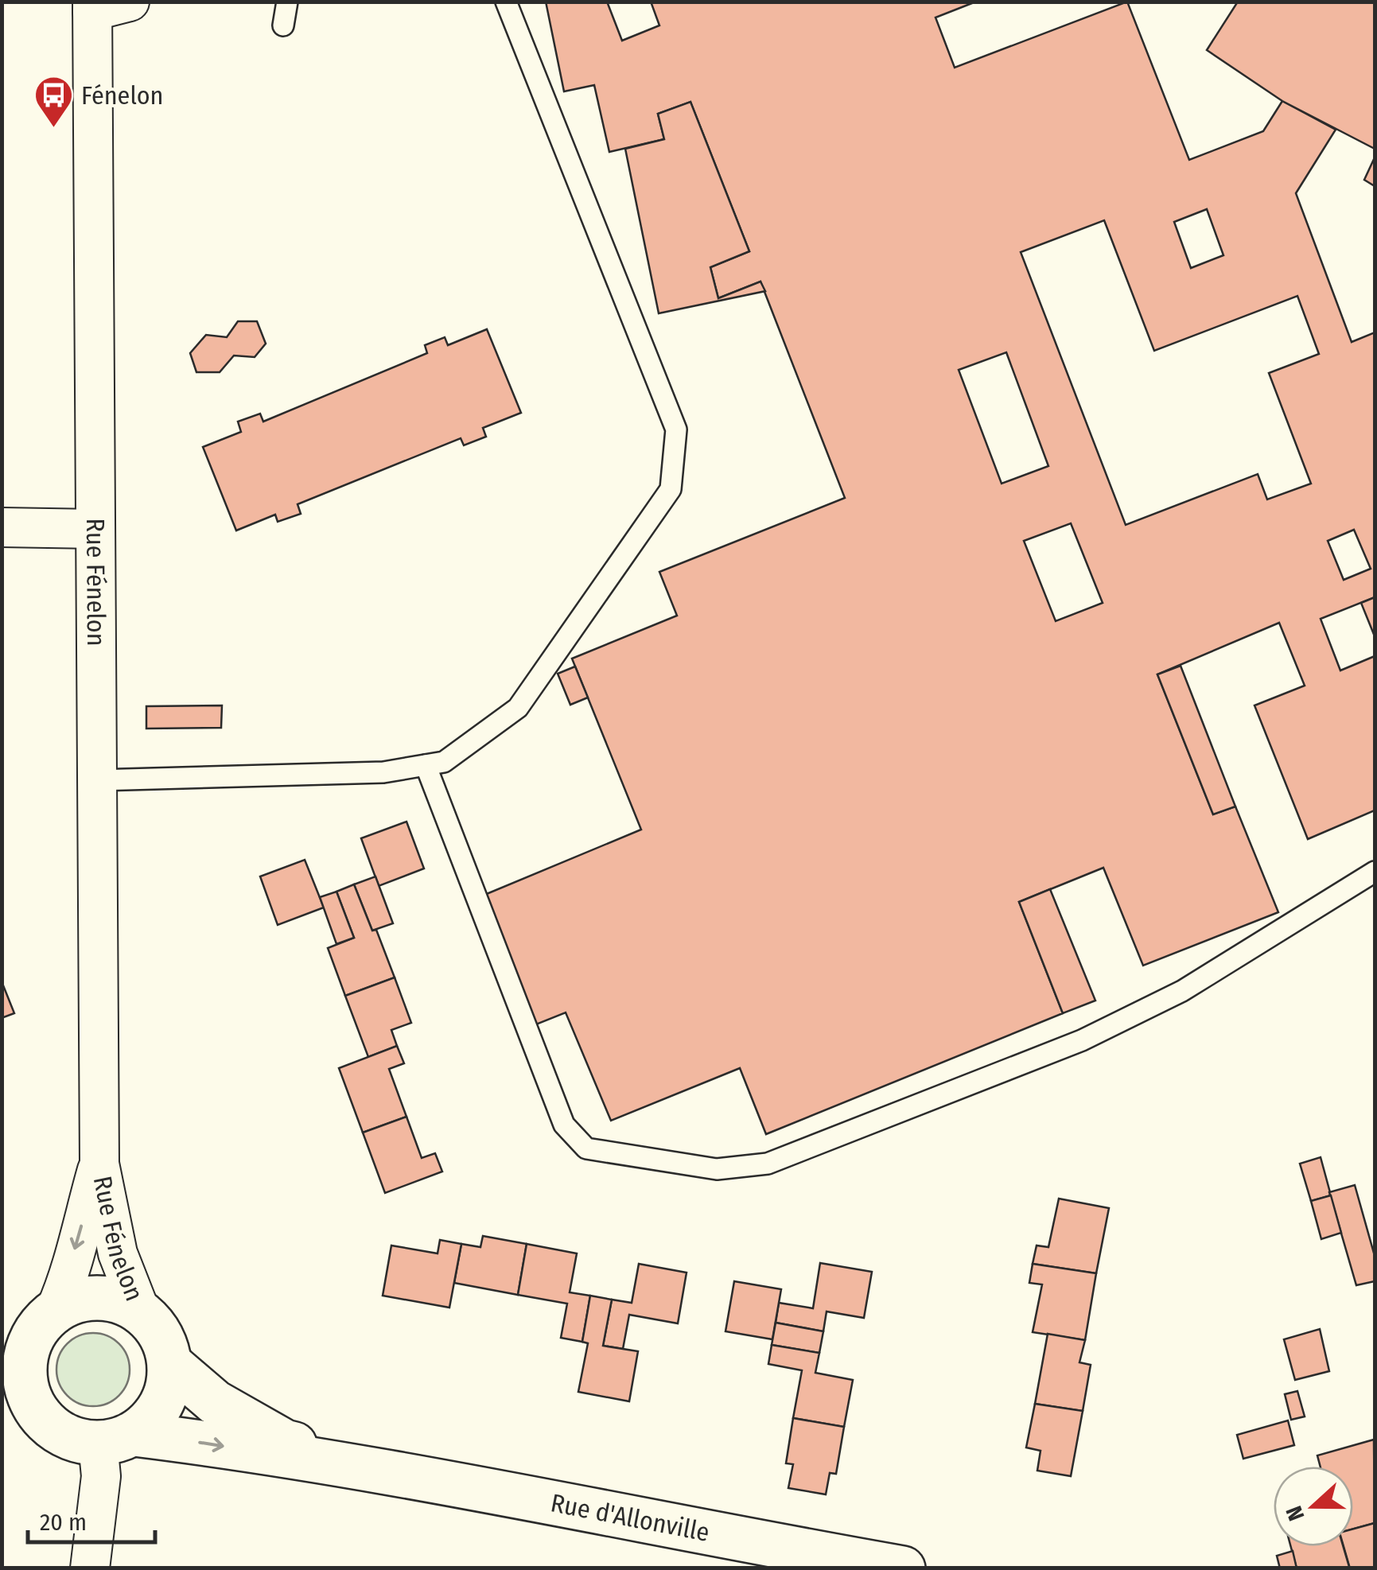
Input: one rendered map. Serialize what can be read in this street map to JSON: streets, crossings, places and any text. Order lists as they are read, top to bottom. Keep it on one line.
{"streets":{"main road":["Rue d'Allonville"],"street":["Rue Fénelon"]},"crossings":[["Rue Fénelon","Rue d'Allonville"]],"places":{"bus stop":["Fénelon"]},"scale_bar":"20 m","north":"left"}
